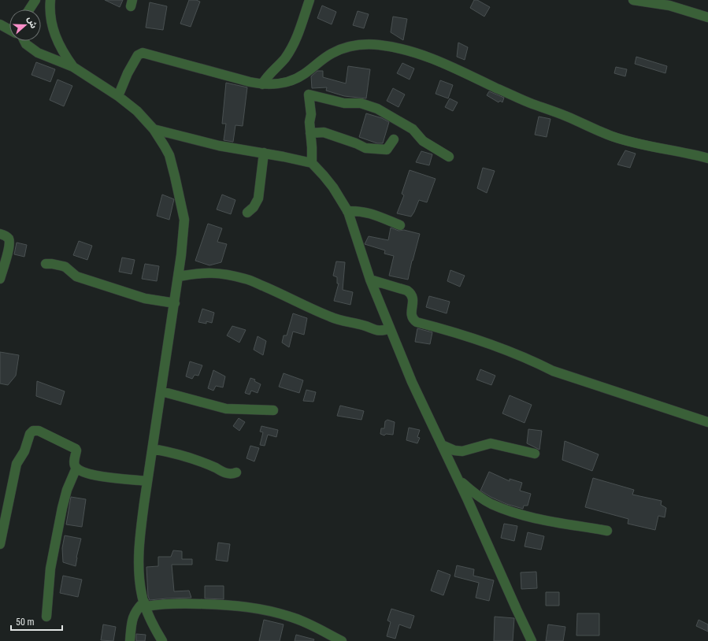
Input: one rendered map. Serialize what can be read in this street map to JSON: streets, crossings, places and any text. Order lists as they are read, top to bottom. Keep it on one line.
{"scale_bar":"50 m","north":"right"}
